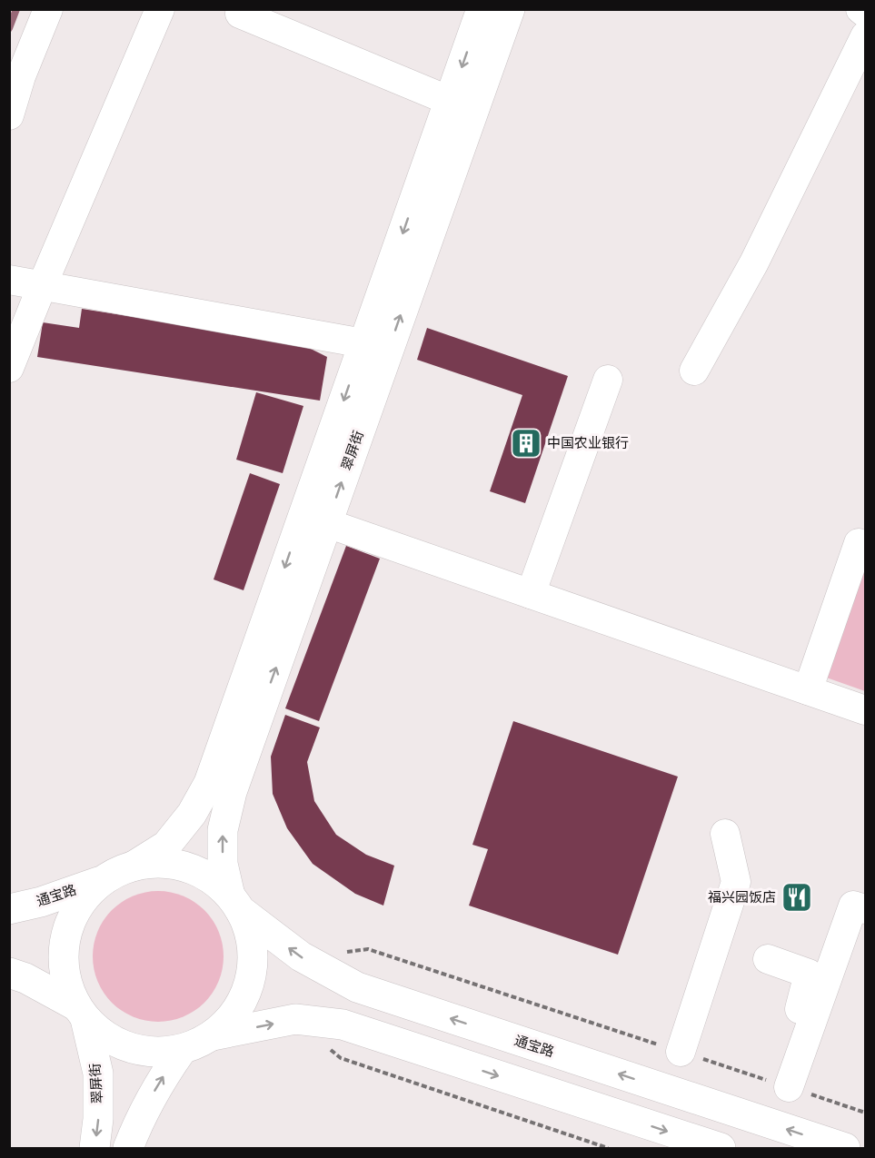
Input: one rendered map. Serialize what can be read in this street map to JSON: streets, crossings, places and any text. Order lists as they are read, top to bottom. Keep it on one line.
{"streets":{"main road":["翠屏街","通宝路"]},"crossings":[["翠屏街","通宝路"]],"places":{"building":["中国农业银行"],"restaurant":["福兴园饭店"]}}
